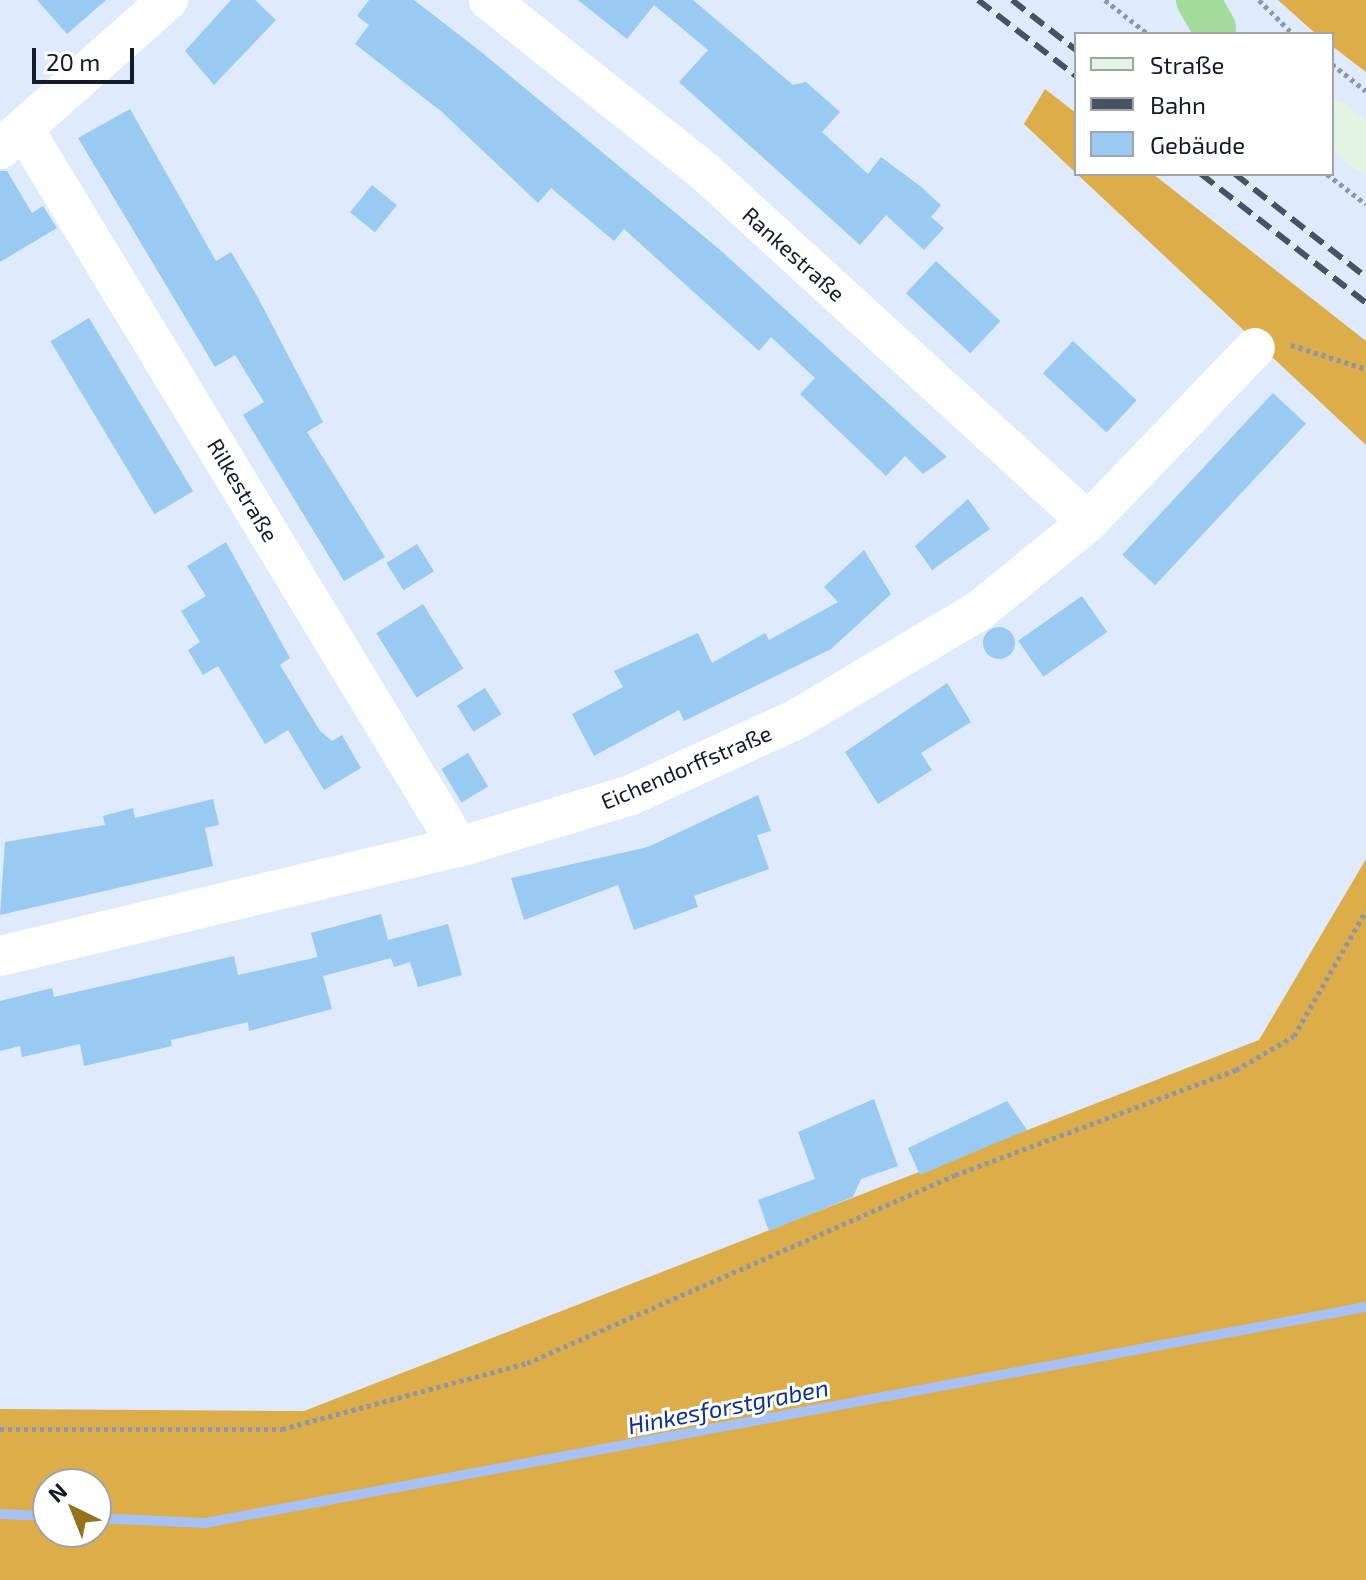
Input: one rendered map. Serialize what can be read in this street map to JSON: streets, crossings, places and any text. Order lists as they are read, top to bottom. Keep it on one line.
{"streets":{"street":["Rankestraße","Rilkestraße","Eichendorffstraße"]},"crossings":[["Rankestraße","Eichendorffstraße"],["Rilkestraße","Eichendorffstraße"]],"water":["Hinkesforstgraben"],"legend":["Straße","Bahn","Gebäude"],"scale_bar":"20 m","north":"top left"}
